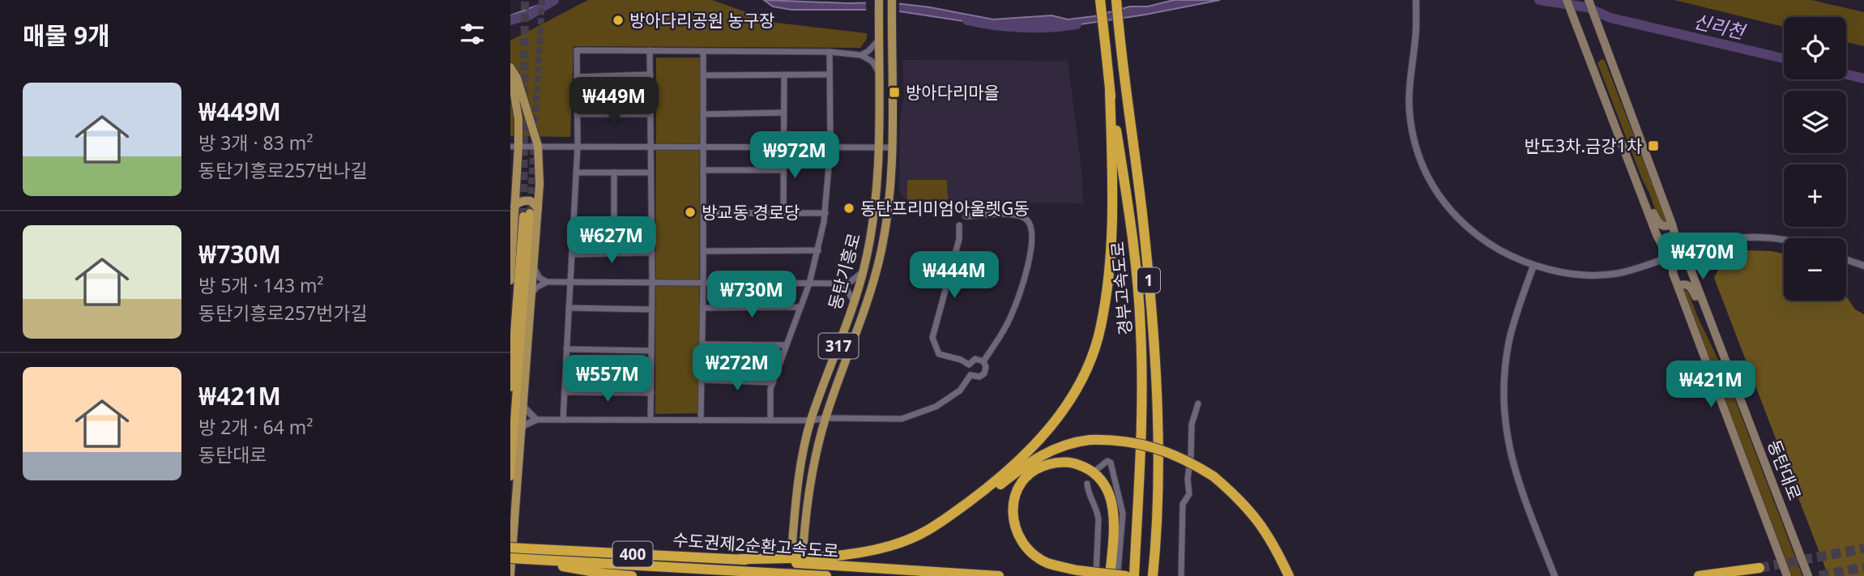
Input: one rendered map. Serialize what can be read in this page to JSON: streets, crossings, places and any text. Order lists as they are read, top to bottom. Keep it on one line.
{"streets":{"highway":["1","경부고속도로","수도권제2순환고속도로","400"],"main road":["동탄기흥로","317","동탄대로"]},"water":["신리천"],"places":{"other":["방아다리공원 농구장","동탄프리미엄아울렛G동","방교동 경로당"],"transit":["방아다리마을","반도3차.금강1차"]},"page":{"heading":"매물 9개","map_buttons":["+","−"],"list":[{"name":"₩449M","note":"방 3개 · 83 m² · 동탄기흥로257번나길"},{"name":"₩730M","note":"방 5개 · 143 m² · 동탄기흥로257번가길"},{"name":"₩421M","note":"방 2개 · 64 m² · 동탄대로"}],"price":["₩449M","₩972M","₩627M","₩470M","₩444M","₩730M","₩272M","₩557M","₩421M"]}}
